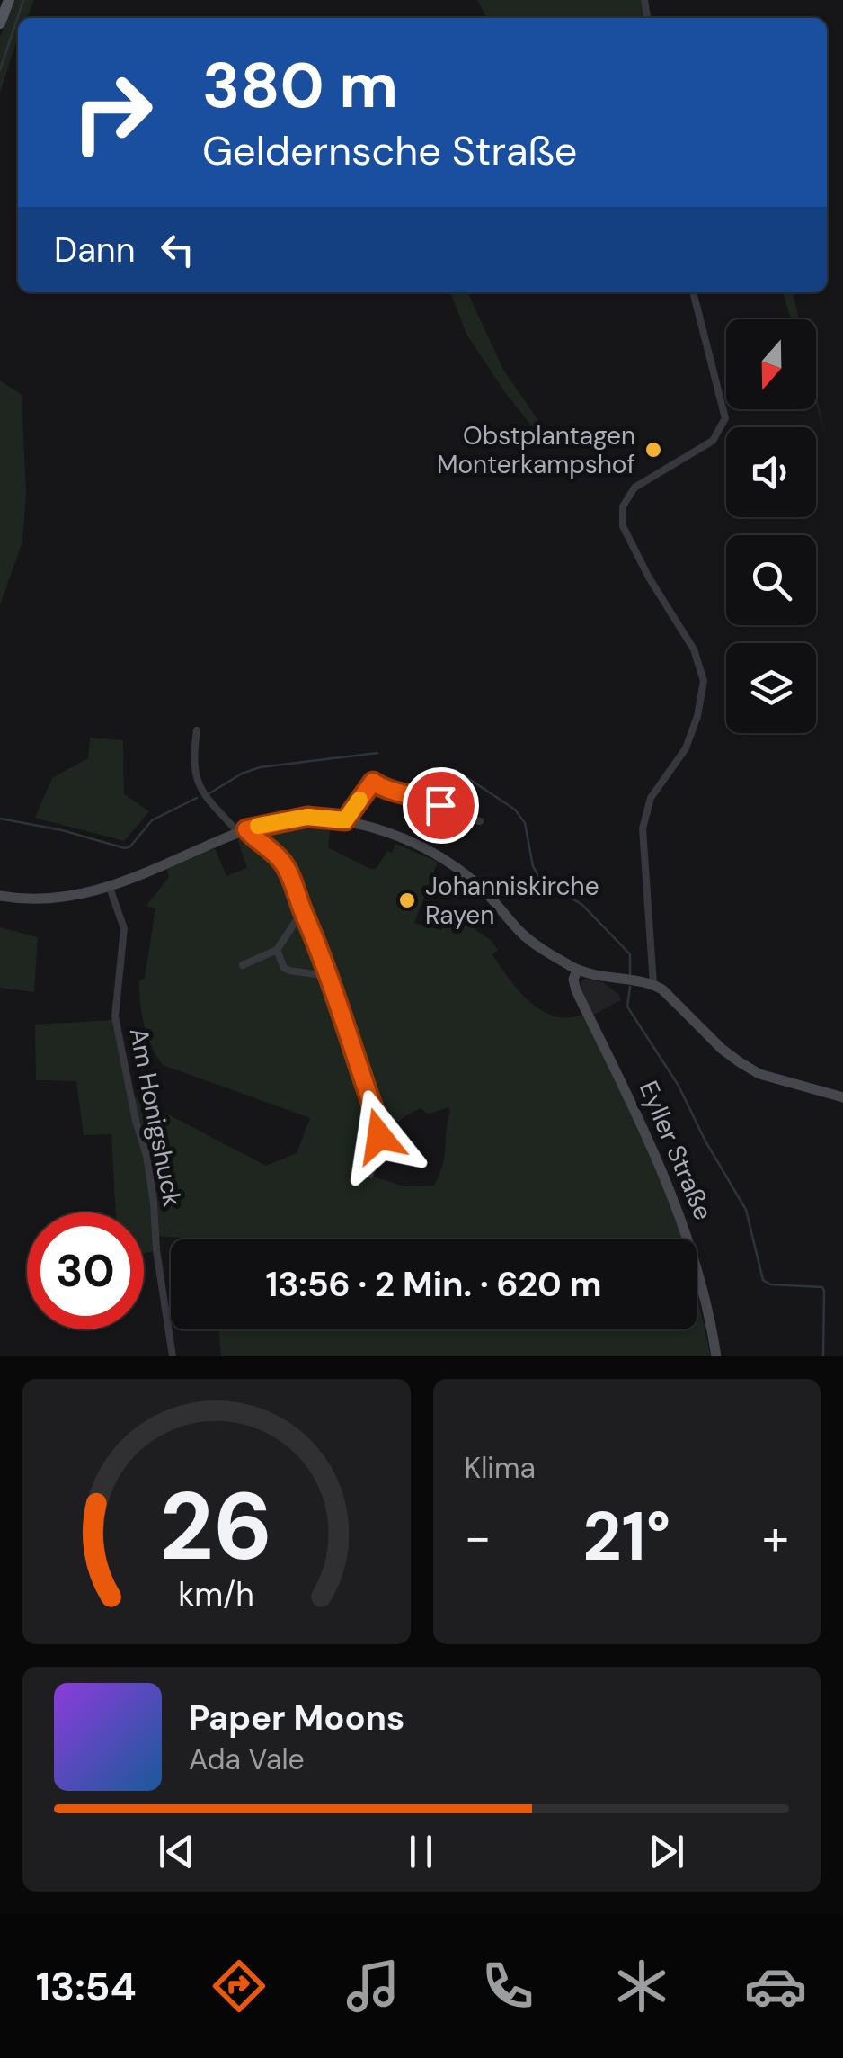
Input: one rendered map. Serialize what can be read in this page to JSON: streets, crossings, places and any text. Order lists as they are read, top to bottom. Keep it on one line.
{"streets":{"main road":["Eyller Straße"],"street":["Am Honigshuck"]},"places":["Obstplantagen Monterkampshof","Johanniskirche Rayen"],"north":"bottom","page":{"turn":["380 m","Geldernsche Straße"],"then":"Dann","limit":"30","trip":"13:56 · 2 Min. · 620 m","tile":"Klima","heat":["−","21°","+"],"song":["Paper Moons","Ada Vale"],"tabs":"13:54","gauge":["26","km/h"]}}
